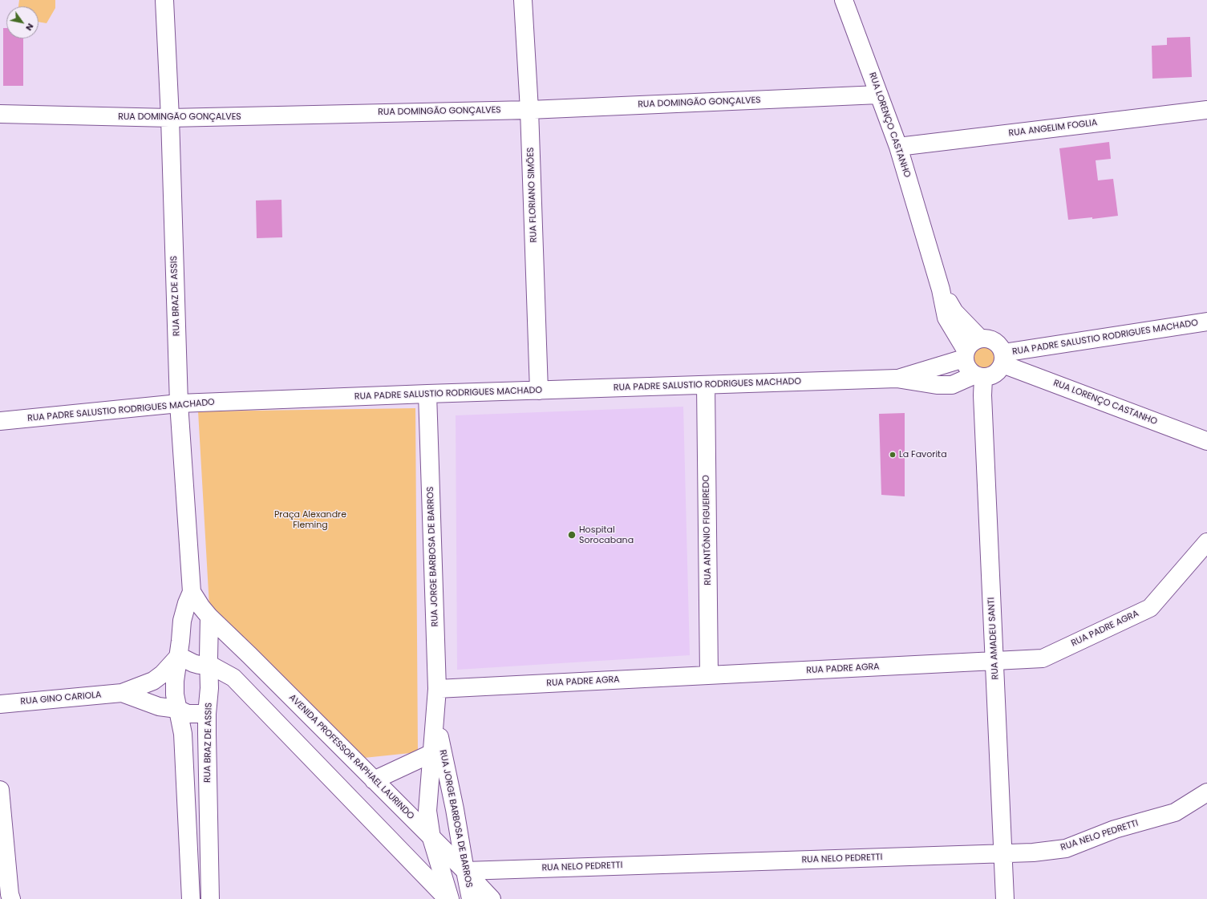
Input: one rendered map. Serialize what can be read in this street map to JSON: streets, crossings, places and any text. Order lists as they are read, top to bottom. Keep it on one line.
{"streets":{"street":["RUA DOMINGÃO GONÇALVES","RUA LORENÇO CASTANHO","RUA ANGELIM FOGLIA","RUA FLORIANO SIMÕES","RUA BRAZ DE ASSIS","RUA PADRE SALUSTIO RODRIGUES MACHADO","RUA ANTÔNIO FIGUEIREDO","RUA JORGE BARBOSA DE BARROS","RUA PADRE AGRA","RUA AMADEU SANTI","RUA GINO CARIOLA","AVENIDA PROFESSOR RAPHAEL LAURINDO","RUA NELO PEDRETTI"]},"crossings":[["RUA DOMINGÃO GONÇALVES","RUA LORENÇO CASTANHO"],["RUA DOMINGÃO GONÇALVES","RUA FLORIANO SIMÕES"],["RUA DOMINGÃO GONÇALVES","RUA BRAZ DE ASSIS"],["RUA LORENÇO CASTANHO","RUA ANGELIM FOGLIA"],["RUA LORENÇO CASTANHO","RUA PADRE SALUSTIO RODRIGUES MACHADO"],["RUA LORENÇO CASTANHO","RUA AMADEU SANTI"],["RUA FLORIANO SIMÕES","RUA PADRE SALUSTIO RODRIGUES MACHADO"],["RUA BRAZ DE ASSIS","RUA PADRE SALUSTIO RODRIGUES MACHADO"],["RUA BRAZ DE ASSIS","RUA GINO CARIOLA"],["RUA BRAZ DE ASSIS","AVENIDA PROFESSOR RAPHAEL LAURINDO"],["RUA PADRE SALUSTIO RODRIGUES MACHADO","RUA ANTÔNIO FIGUEIREDO"],["RUA PADRE SALUSTIO RODRIGUES MACHADO","RUA JORGE BARBOSA DE BARROS"],["RUA PADRE SALUSTIO RODRIGUES MACHADO","RUA AMADEU SANTI"],["RUA ANTÔNIO FIGUEIREDO","RUA PADRE AGRA"],["RUA JORGE BARBOSA DE BARROS","RUA PADRE AGRA"],["RUA JORGE BARBOSA DE BARROS","AVENIDA PROFESSOR RAPHAEL LAURINDO"],["RUA JORGE BARBOSA DE BARROS","RUA NELO PEDRETTI"],["RUA PADRE AGRA","RUA AMADEU SANTI"],["RUA AMADEU SANTI","RUA NELO PEDRETTI"],["AVENIDA PROFESSOR RAPHAEL LAURINDO","RUA NELO PEDRETTI"]],"parks":["Praça Alexandre Fleming"],"places":["La Favorita","Hospital Sorocabana"],"north":"bottom right"}
